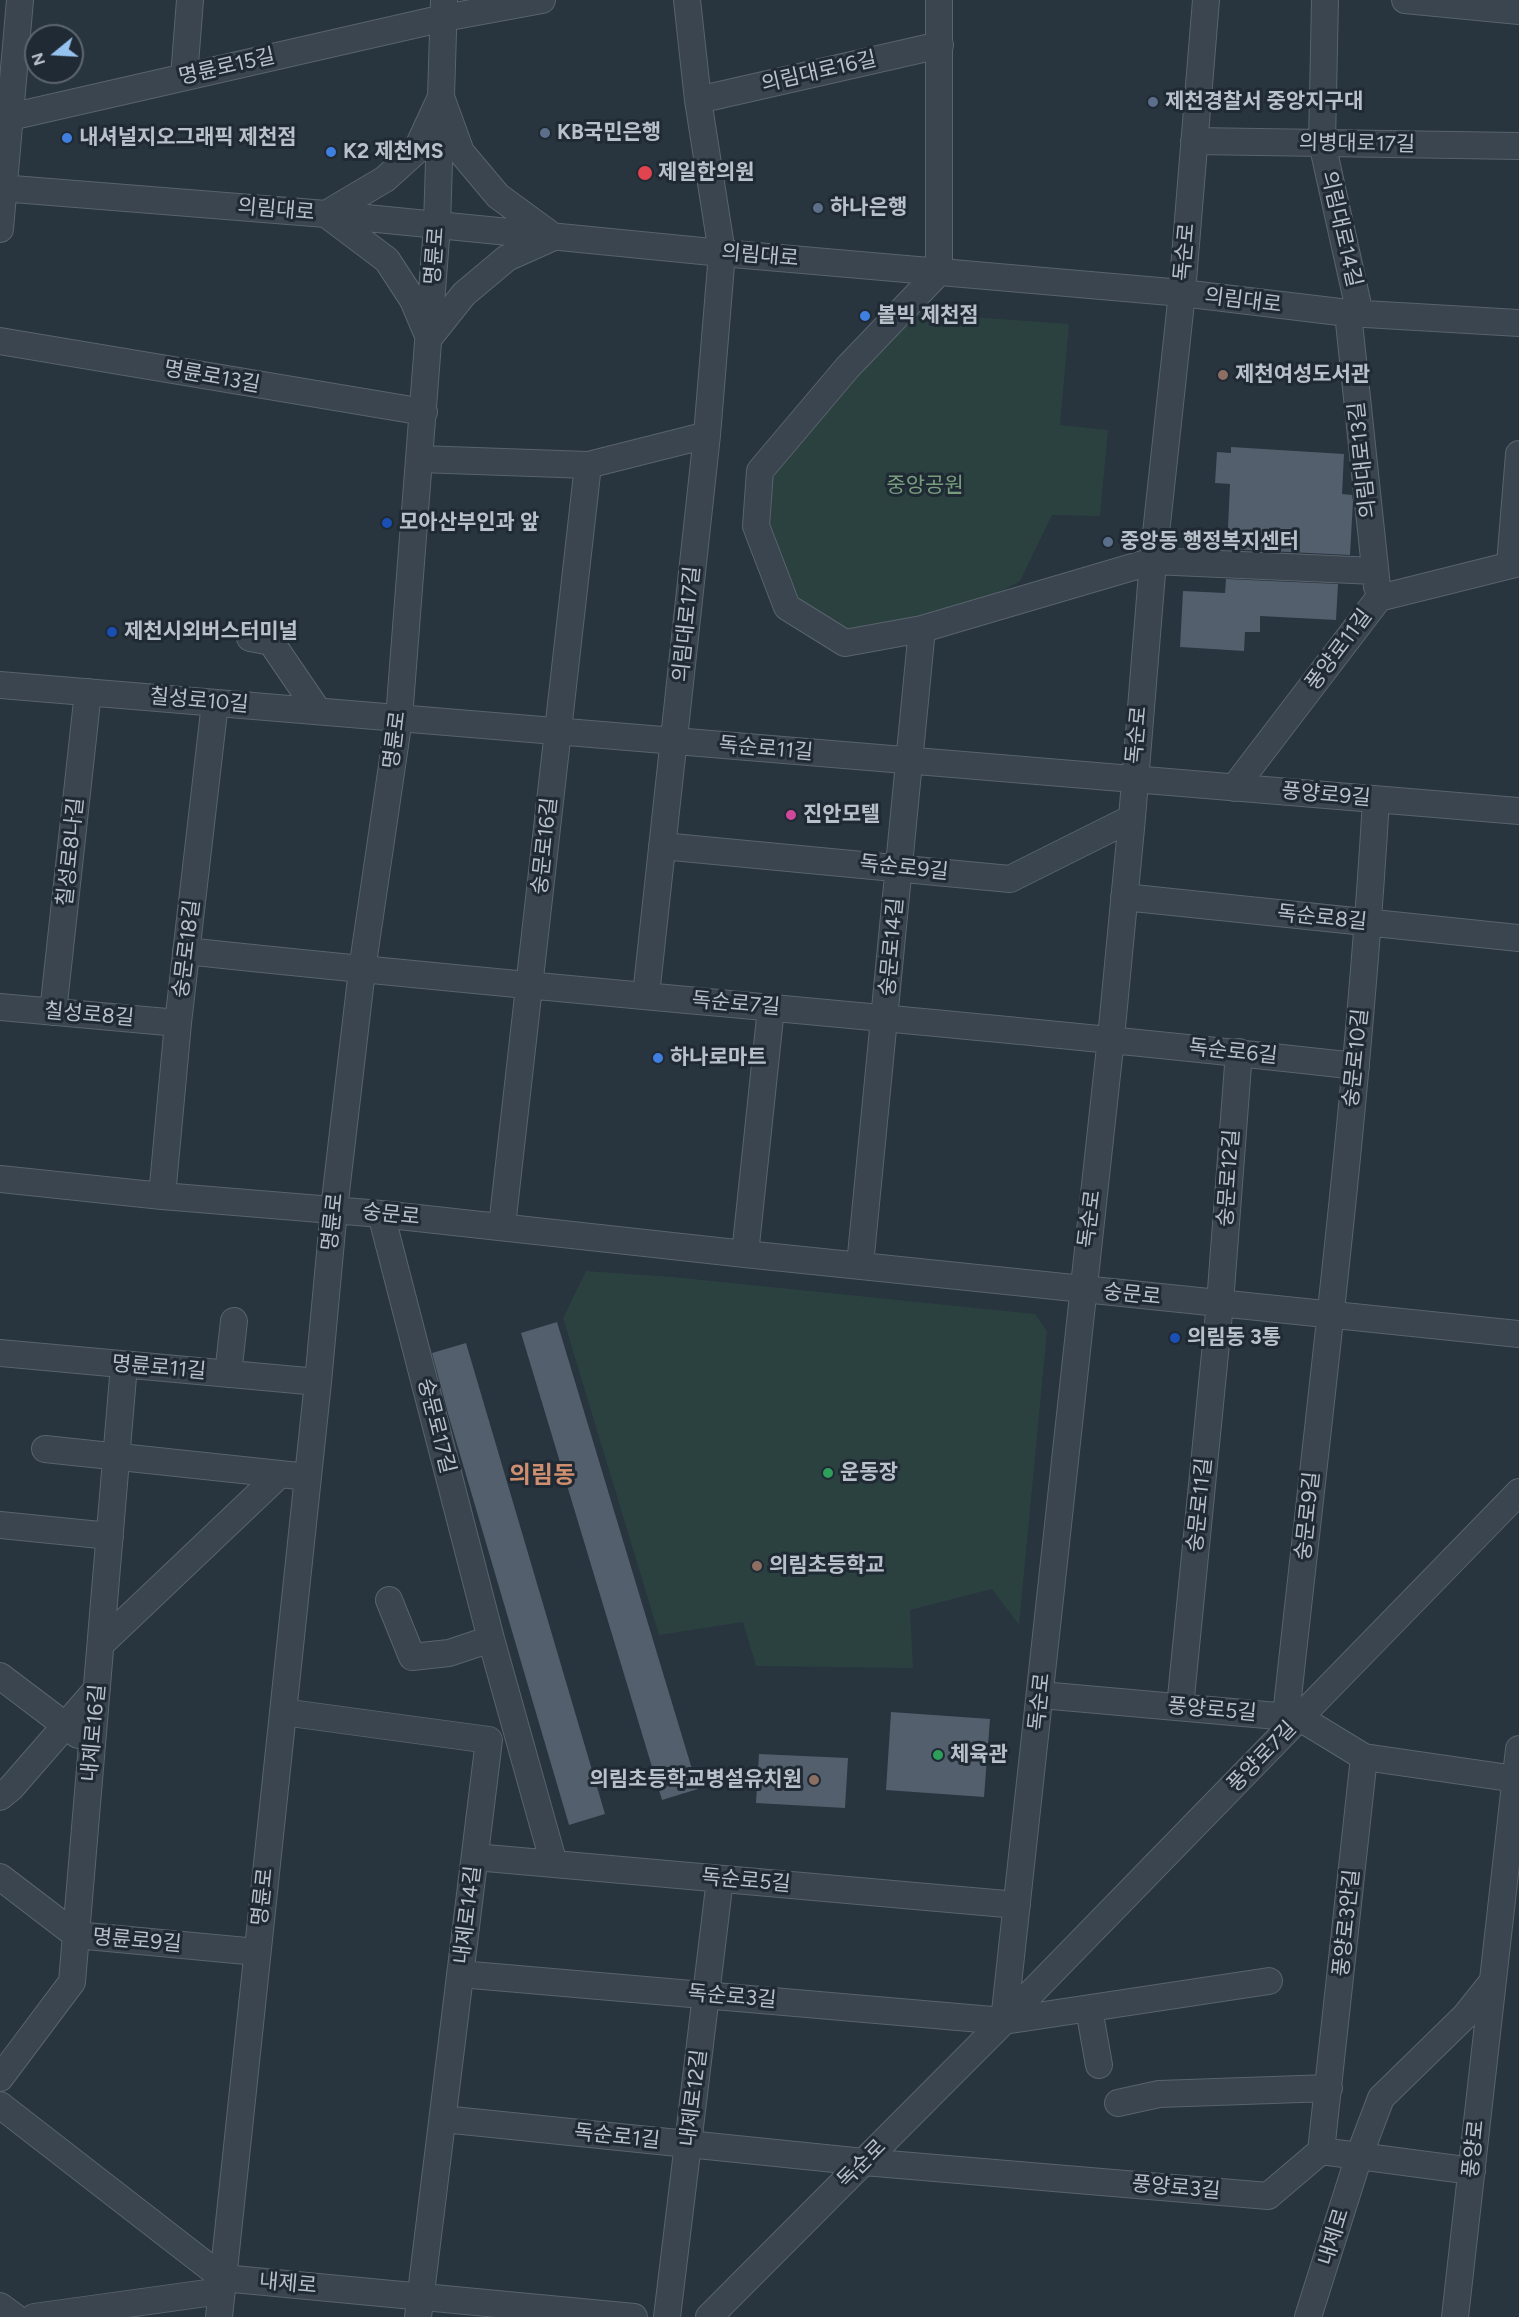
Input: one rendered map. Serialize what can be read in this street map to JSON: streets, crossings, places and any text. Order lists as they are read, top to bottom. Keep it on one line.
{"streets":{"street":["명륜로15길","의림대로16길","의병대로17길","의림대로","의림대로14길","독순로","명륜로","명륜로13길","의림대로13길","의림대로17길","풍양로11길","칠성로10길","독순로11길","풍양로9길","숭문로16길","칠성로8나길","독순로9길","독순로8길","숭문로14길","숭문로18길","독순로7길","칠성로8길","독순로6길","숭문로10길","숭문로12길","숭문로","명륜로11길","숭문로17길","숭문로11길","숭문로9길","풍양로5길","내제로16길","풍양로7길","독순로5길","내제로14길","풍양로3안길","명륜로9길","독순로3길","내제로12길","독순로1길","풍양로","풍양로3길","내제로"]},"crossings":[["명륜로15길","명륜로"],["의림대로16길","의림대로17길"],["의병대로17길","의림대로14길"],["의병대로17길","독순로"],["의림대로","의림대로14길"],["의림대로","독순로"],["의림대로","명륜로"],["의림대로","의림대로13길"],["의림대로","의림대로17길"],["의림대로14길","의림대로13길"],["독순로","독순로11길"],["독순로","풍양로9길"],["독순로","독순로9길"],["독순로","독순로8길"],["독순로","독순로7길"],["독순로","독순로6길"],["독순로","숭문로"],["독순로","풍양로5길"],["독순로","풍양로7길"],["독순로","독순로5길"],["독순로","독순로3길"],["독순로","독순로1길"],["독순로","풍양로3길"],["명륜로","명륜로13길"],["명륜로","칠성로10길"],["명륜로","독순로11길"],["명륜로","독순로7길"],["명륜로","숭문로"],["명륜로","명륜로11길"],["명륜로","내제로14길"],["명륜로","명륜로9길"],["명륜로","내제로"],["의림대로13길","풍양로11길"],["의림대로17길","독순로11길"],["의림대로17길","독순로9길"],["의림대로17길","독순로7길"],["풍양로11길","풍양로9길"],["칠성로10길","독순로11길"],["칠성로10길","칠성로8나길"],["칠성로10길","숭문로18길"],["독순로11길","풍양로9길"],["독순로11길","숭문로16길"],["독순로11길","숭문로14길"],["풍양로9길","숭문로10길"],["숭문로16길","독순로7길"],["숭문로16길","숭문로"],["칠성로8나길","칠성로8길"],["독순로9길","숭문로14길"],["독순로8길","숭문로10길"],["숭문로14길","독순로7길"],["숭문로14길","숭문로"],["숭문로18길","독순로7길"],["숭문로18길","칠성로8길"],["숭문로18길","숭문로"],["독순로7길","독순로6길"],["독순로6길","숭문로10길"],["독순로6길","숭문로12길"],["숭문로10길","숭문로"],["숭문로10길","숭문로9길"],["숭문로12길","숭문로"],["숭문로12길","숭문로11길"],["숭문로","숭문로17길"],["숭문로","숭문로11길"],["숭문로","숭문로9길"],["명륜로11길","내제로16길"],["숭문로17길","독순로5길"],["숭문로11길","풍양로5길"],["숭문로9길","풍양로5길"],["숭문로9길","풍양로7길"],["풍양로5길","풍양로7길"],["풍양로5길","풍양로3안길"],["풍양로5길","풍양로"],["내제로16길","명륜로9길"],["풍양로7길","독순로3길"],["독순로5길","내제로14길"],["독순로5길","내제로12길"],["내제로14길","독순로3길"],["내제로14길","독순로1길"],["내제로14길","내제로"],["풍양로3안길","풍양로3길"],["독순로3길","내제로12길"],["내제로12길","독순로1길"],["독순로1길","풍양로3길"]],"districts":["의림동"],"parks":["중앙공원"],"places":["제천경찰서 중앙지구대","KB국민은행","내셔널지오그래픽 제천점","K2 제천MS","제일한의원","하나은행","볼빅 제천점","제천여성도서관","모아산부인과 앞","중앙동 행정복지센터","제천시외버스터미널","진안모텔","하나로마트","의림동 3통","운동장","의림초등학교","체육관","의림초등학교병설유치원"],"north":"left"}
